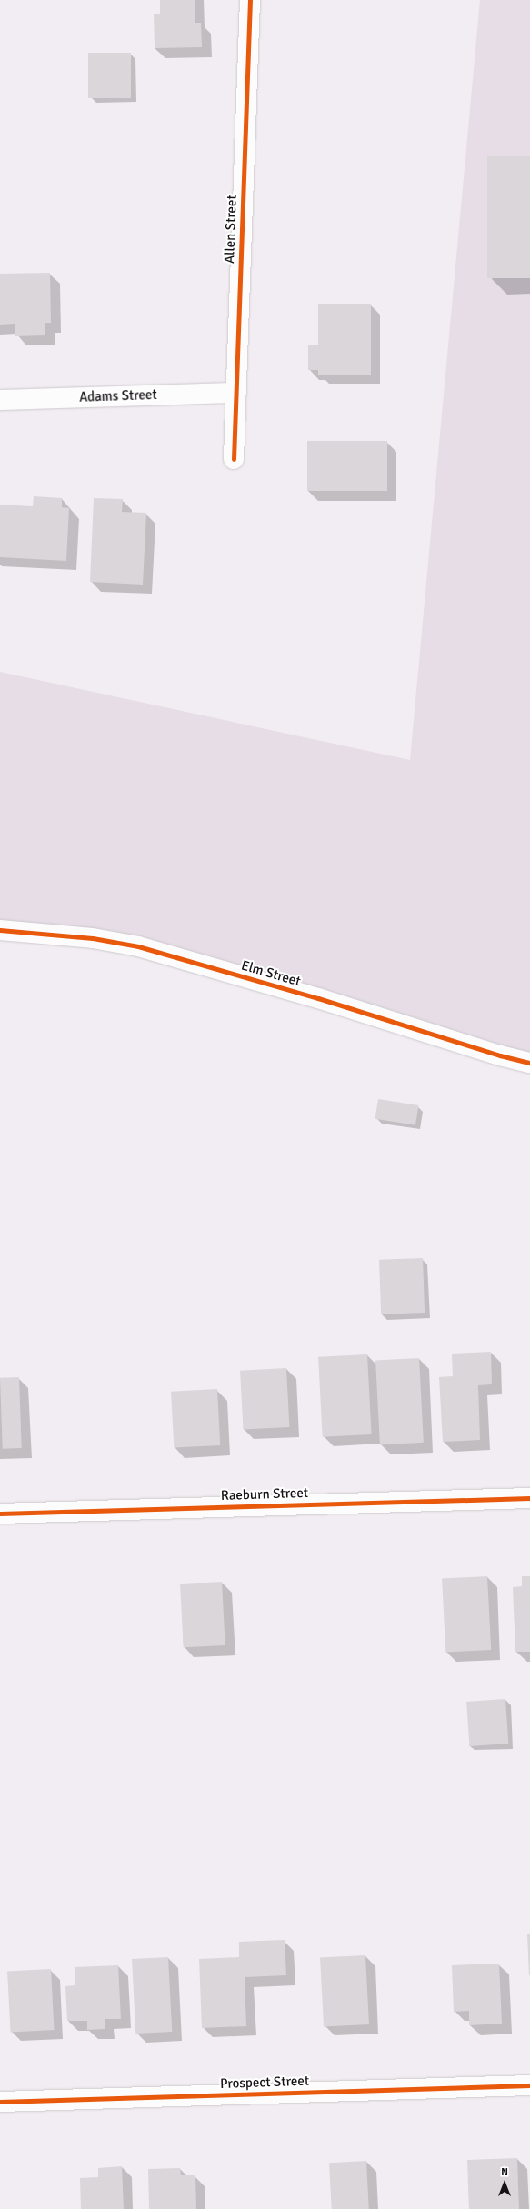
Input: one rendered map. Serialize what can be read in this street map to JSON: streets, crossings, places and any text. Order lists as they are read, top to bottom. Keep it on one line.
{"streets":{"street":["Allen Street","Adams Street","Elm Street","Raeburn Street","Prospect Street"]},"crossings":[["Allen Street","Adams Street"]],"north":"top"}
